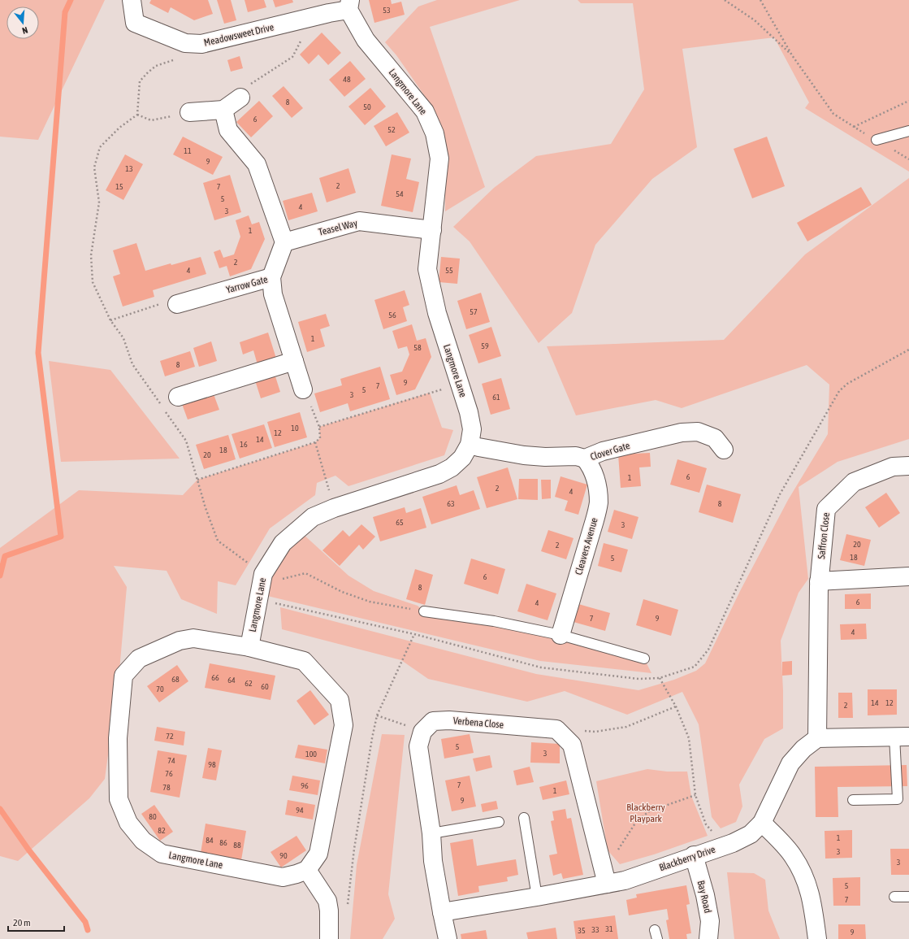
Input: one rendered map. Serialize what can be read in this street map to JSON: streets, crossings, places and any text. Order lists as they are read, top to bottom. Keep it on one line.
{"streets":{"street":["Meadowsweet Drive","Langmore Lane","Teasel Way","Yarrow Gate","Clover Gate","Saffron Close","Cleavers Avenue","Verbena Close","Blackberry Drive","Bay Road"]},"crossings":[["Meadowsweet Drive","Langmore Lane"],["Langmore Lane","Teasel Way"],["Langmore Lane","Clover Gate"],["Clover Gate","Cleavers Avenue"],["Saffron Close","Blackberry Drive"],["Blackberry Drive","Bay Road"]],"parks":["Blackberry Playpark"],"house_numbers":["53","48","8","50","6","52","11","9","13","2","15","7","54","5","4","3","1","2","4","55","57","56","1","59","58","8","9","7","5","3","61","10","12","14","16","18","20","6","1","2","4","63","8","65","3","20","2","18","5","6","8","6","4","7","9","4","66","68","64","62","60","70","14","12","2","72","5","3","100","74","98","76","7","96","78","1","9","94","80","82","1","84","86","88","3","90","3","5","7","31","33","35","9"],"scale_bar":"20 m","north":"bottom"}
